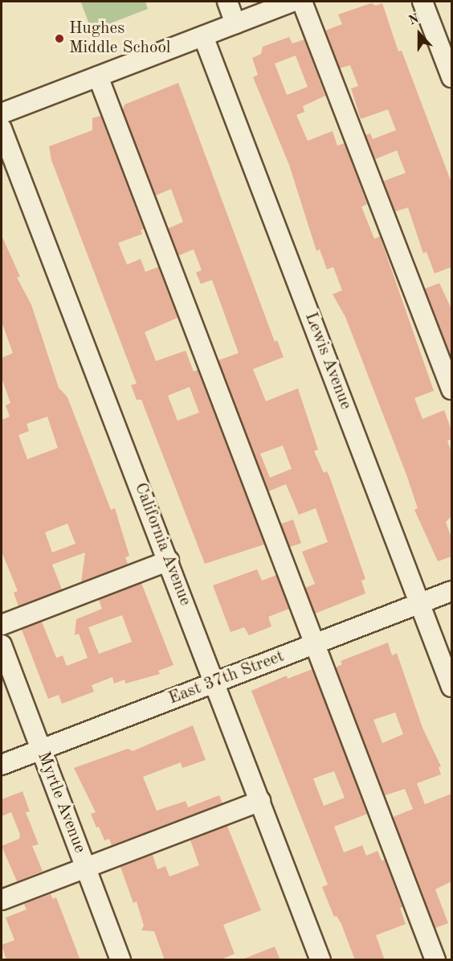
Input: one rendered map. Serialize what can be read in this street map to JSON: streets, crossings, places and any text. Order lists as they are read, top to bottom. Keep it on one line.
{"streets":{"street":["Lewis Avenue","California Avenue","East 37th Street","Myrtle Avenue"]},"crossings":[["Lewis Avenue","East 37th Street"],["California Avenue","East 37th Street"],["East 37th Street","Myrtle Avenue"]],"places":["Hughes Middle School"],"north":"top"}
